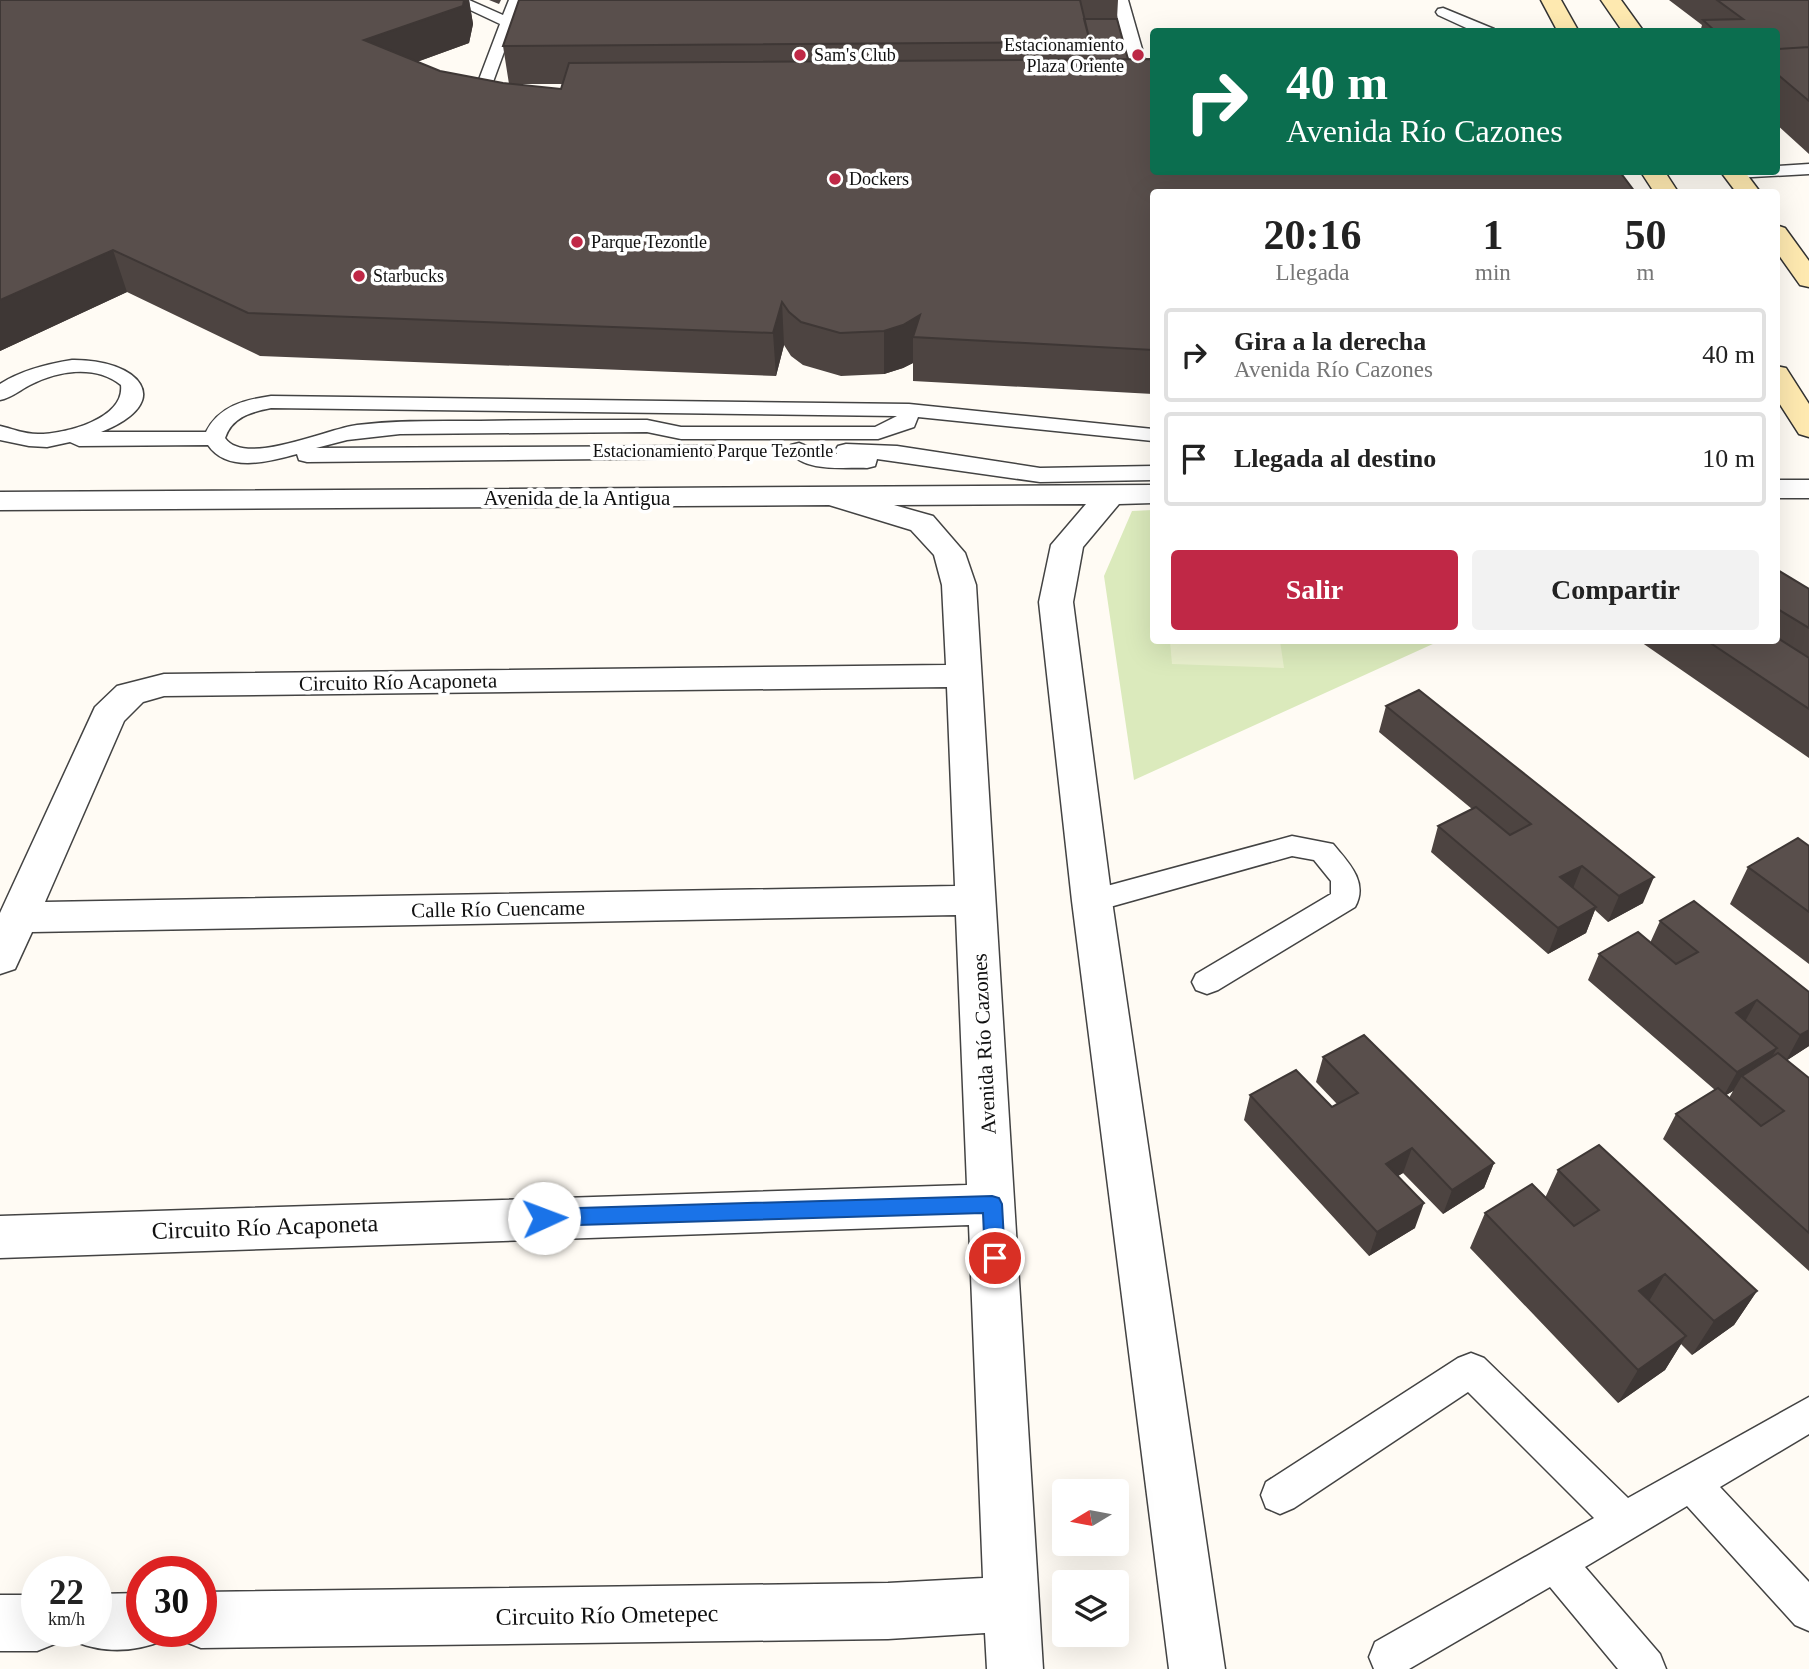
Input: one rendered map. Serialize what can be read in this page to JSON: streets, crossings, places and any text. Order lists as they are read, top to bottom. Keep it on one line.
{"streets":{"street":["Avenida de la Antigua","Circuito Río Acaponeta","Calle Río Cuencame","Avenida Río Cazones","Circuito Río Ometepec"],"lane":["Estacionamiento Parque Tezontle"]},"crossings":[["Avenida de la Antigua","Avenida Río Cazones"],["Circuito Río Acaponeta","Calle Río Cuencame"],["Circuito Río Acaponeta","Avenida Río Cazones"],["Calle Río Cuencame","Avenida Río Cazones"],["Avenida Río Cazones","Circuito Río Ometepec"]],"places":["Sam's Club","Estacionamiento Plaza Oriente","Dockers","Parque Tezontle","Starbucks"],"north":"left","page":{"turn":["40 m","Avenida Río Cazones"],"eta":["20:16","Llegada","1","min","50","m"],"list":[{"name":"Gira a la derecha","note":"Avenida Río Cazones","value":"40 m"},{"name":"Llegada al destino","value":"10 m"}],"buttons":["Salir","Compartir"],"speed":"22 km/h","limit":"30"}}
